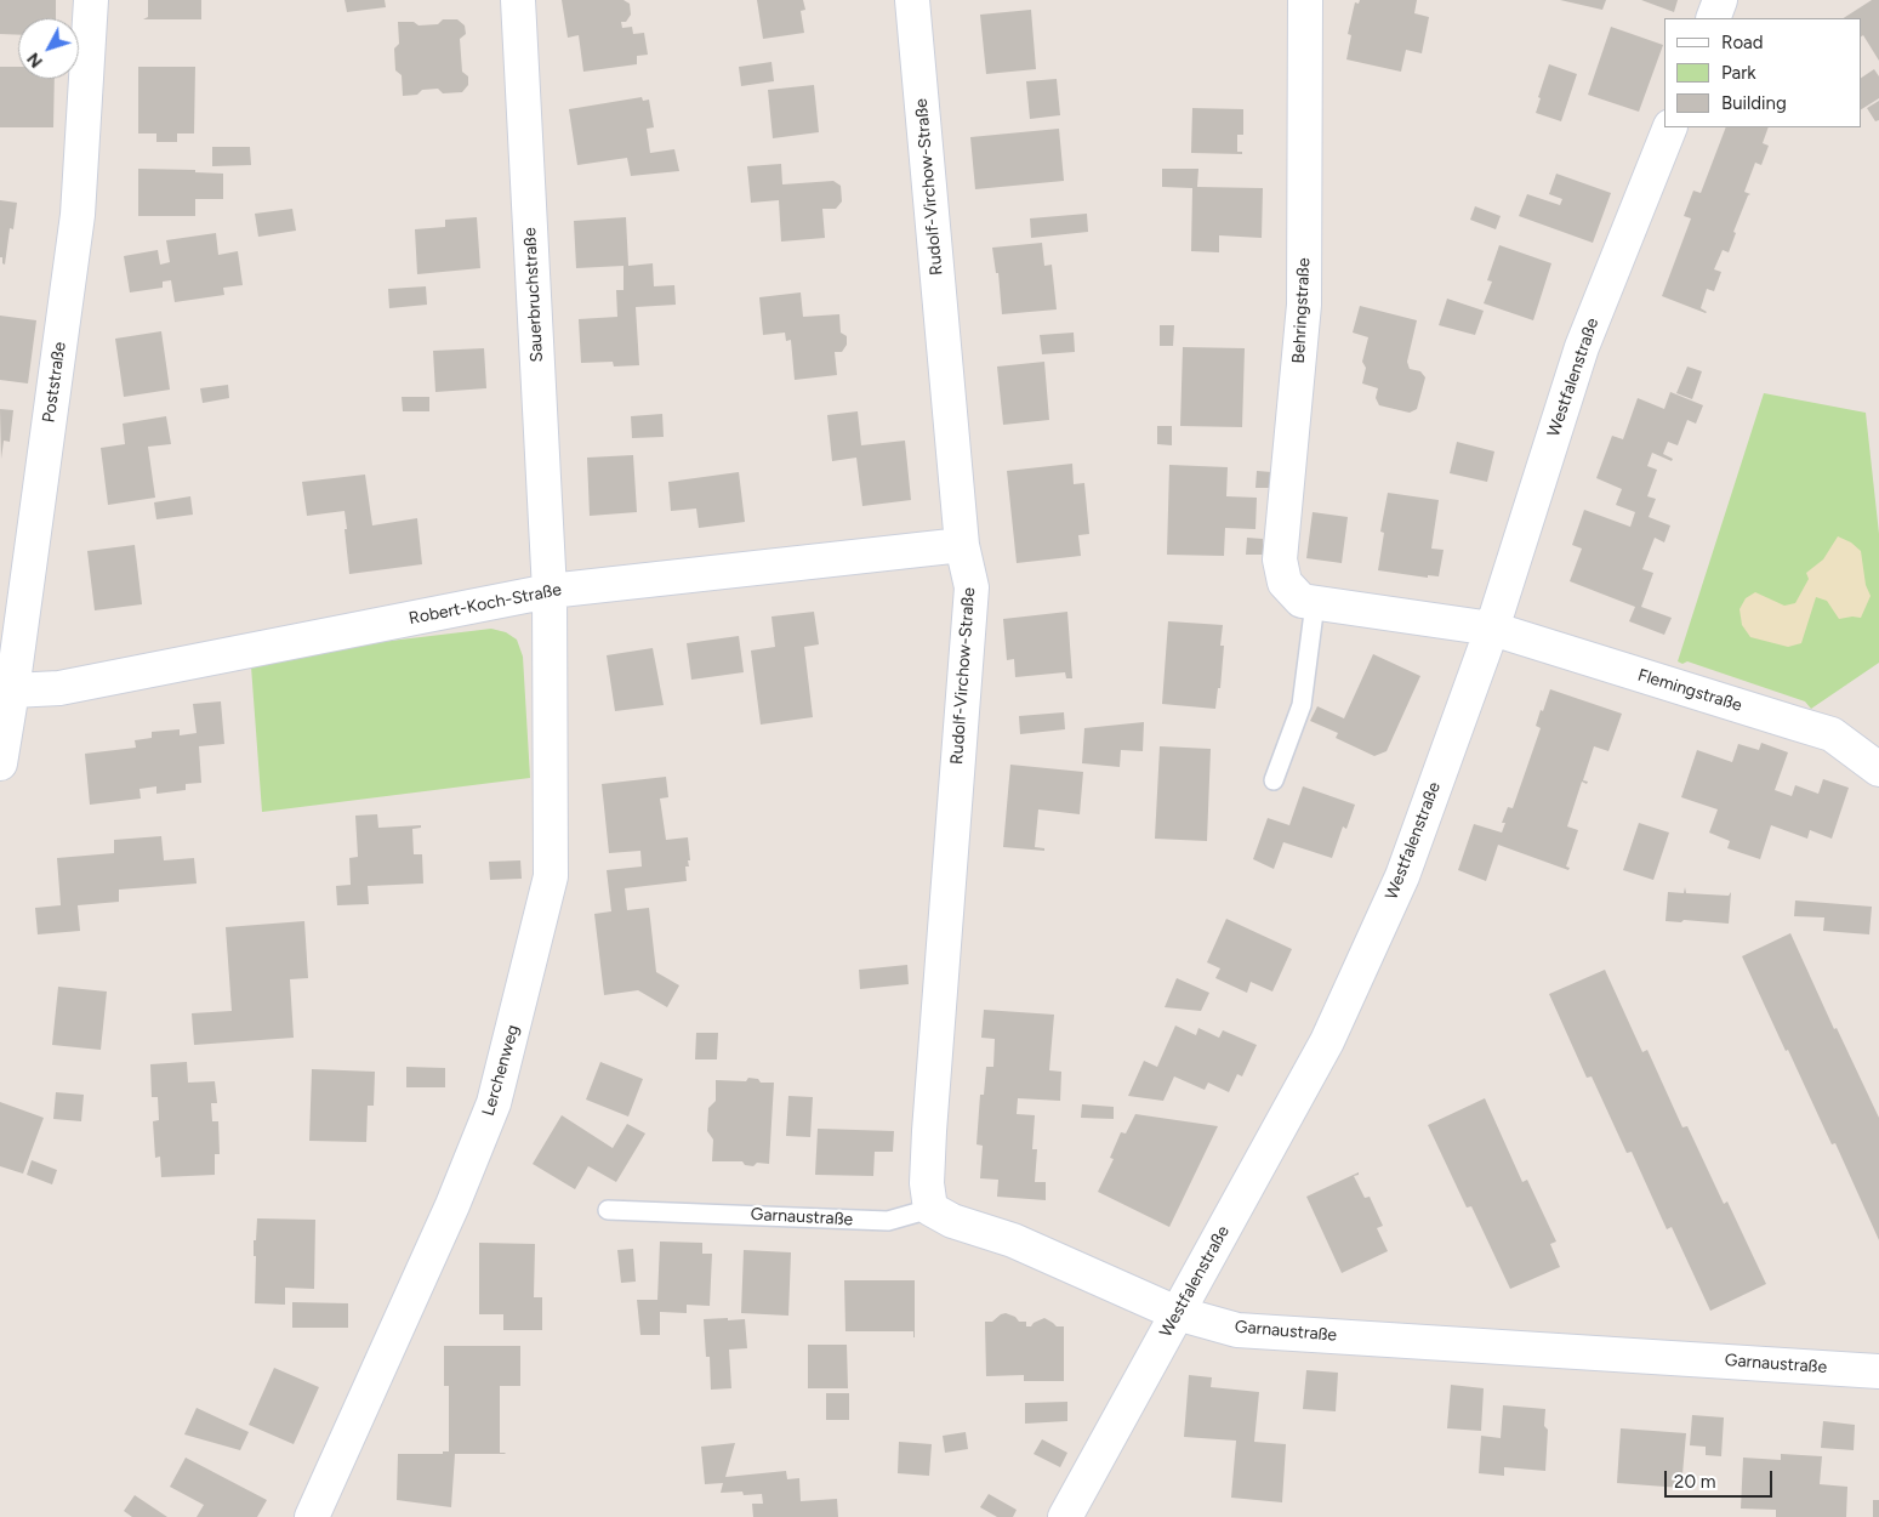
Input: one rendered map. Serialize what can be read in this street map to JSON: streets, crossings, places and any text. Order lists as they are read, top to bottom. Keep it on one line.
{"streets":{"street":["Rudolf-Virchow-Straße","Sauerbruchstraße","Behringstraße","Westfalenstraße","Poststraße","Robert-Koch-Straße","Flemingstraße","Lerchenweg","Garnaustraße"]},"crossings":[["Rudolf-Virchow-Straße","Robert-Koch-Straße"],["Rudolf-Virchow-Straße","Garnaustraße"],["Sauerbruchstraße","Robert-Koch-Straße"],["Sauerbruchstraße","Lerchenweg"],["Behringstraße","Westfalenstraße"],["Behringstraße","Flemingstraße"],["Westfalenstraße","Flemingstraße"],["Westfalenstraße","Garnaustraße"],["Poststraße","Robert-Koch-Straße"],["Robert-Koch-Straße","Lerchenweg"]],"legend":["Road","Park","Building"],"scale_bar":"20 m","north":"bottom left"}
